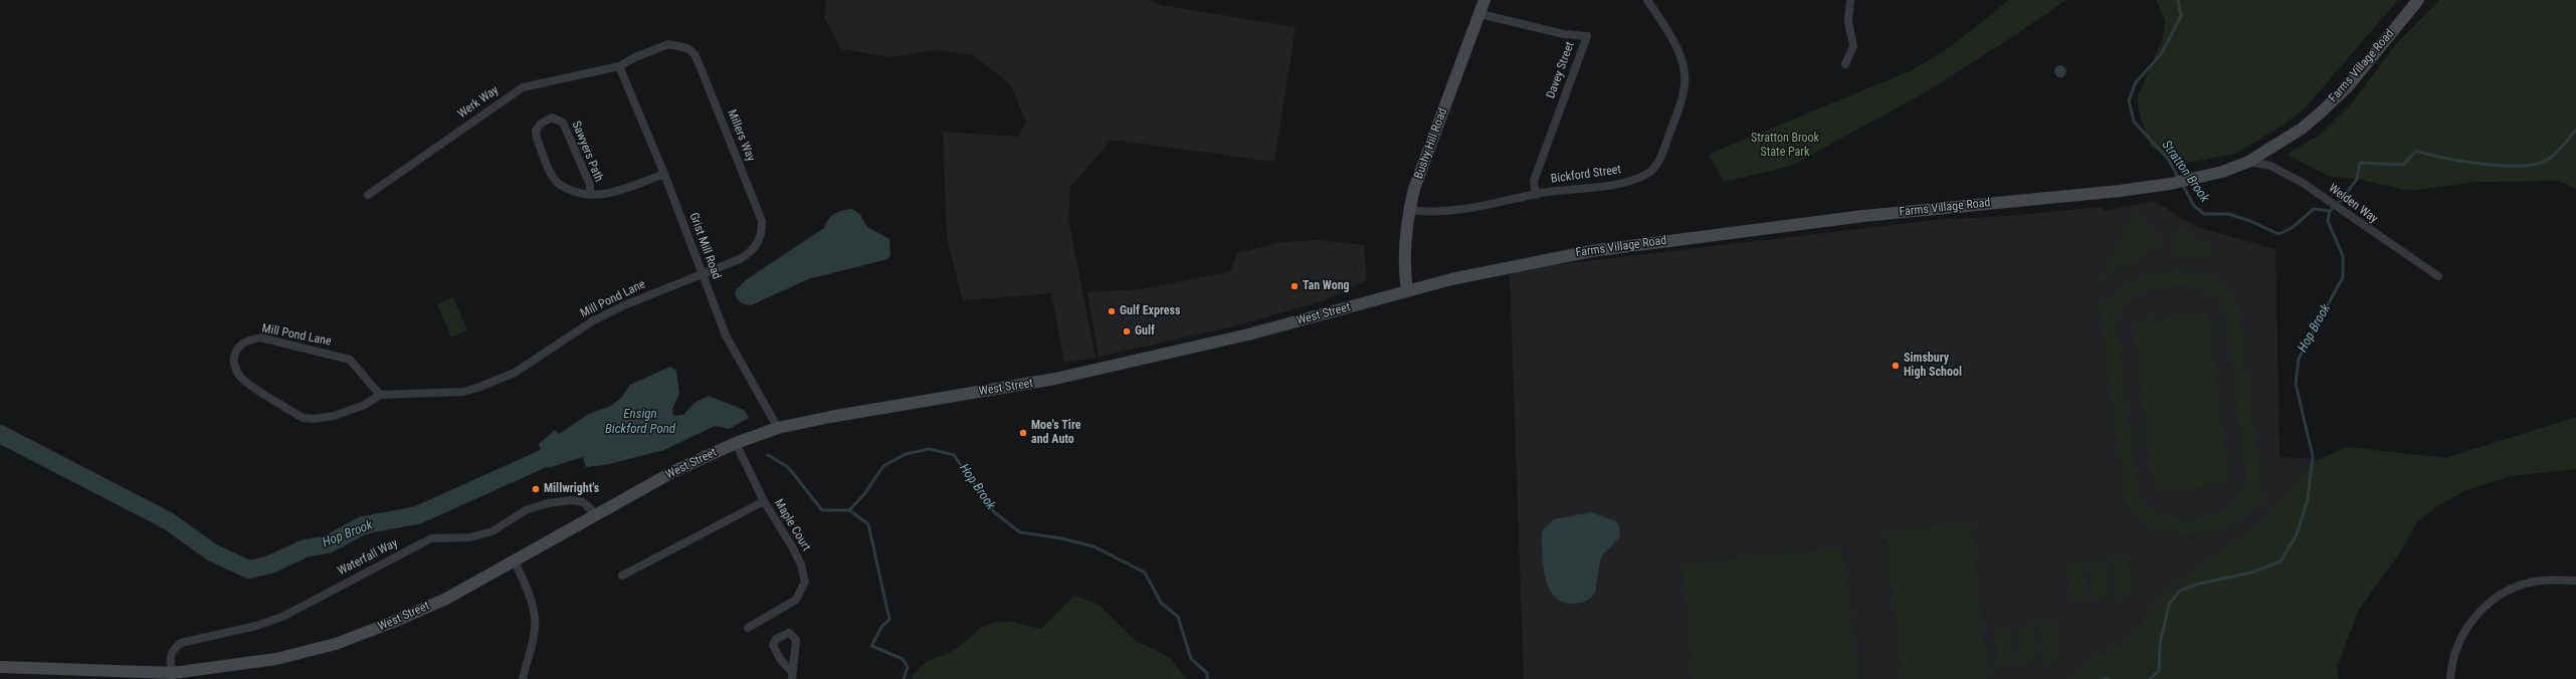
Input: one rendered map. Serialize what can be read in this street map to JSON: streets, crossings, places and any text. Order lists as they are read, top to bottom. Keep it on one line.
{"streets":{"main road":["Farms Village Road","Bushy Hill Road","West Street"],"street":["Davey Street","Werk Way","Millers Way","Sawyers Path","Bickford Street","Welden Way","Grist Mill Road","Mill Pond Lane","Maple Court","Waterfall Way"]},"crossings":[["Farms Village Road","Bushy Hill Road"],["Farms Village Road","Welden Way"],["Farms Village Road","West Street"],["Davey Street","Bushy Hill Road"],["Davey Street","Bickford Street"],["Werk Way","Millers Way"],["Werk Way","Grist Mill Road"],["Millers Way","Grist Mill Road"],["Millers Way","Mill Pond Lane"],["Bushy Hill Road","Bickford Street"],["Bushy Hill Road","West Street"],["Sawyers Path","Grist Mill Road"],["Grist Mill Road","Mill Pond Lane"],["Grist Mill Road","West Street"],["West Street","Maple Court"],["West Street","Waterfall Way"]],"water":["Stratton Brook","Hop Brook","Ensign Bickford Pond"],"parks":["Stratton Brook State Park"],"places":["Tan Wong","Gulf Express","Gulf","Simsbury High School","Moe's Tire and Auto","Millwright's"]}
